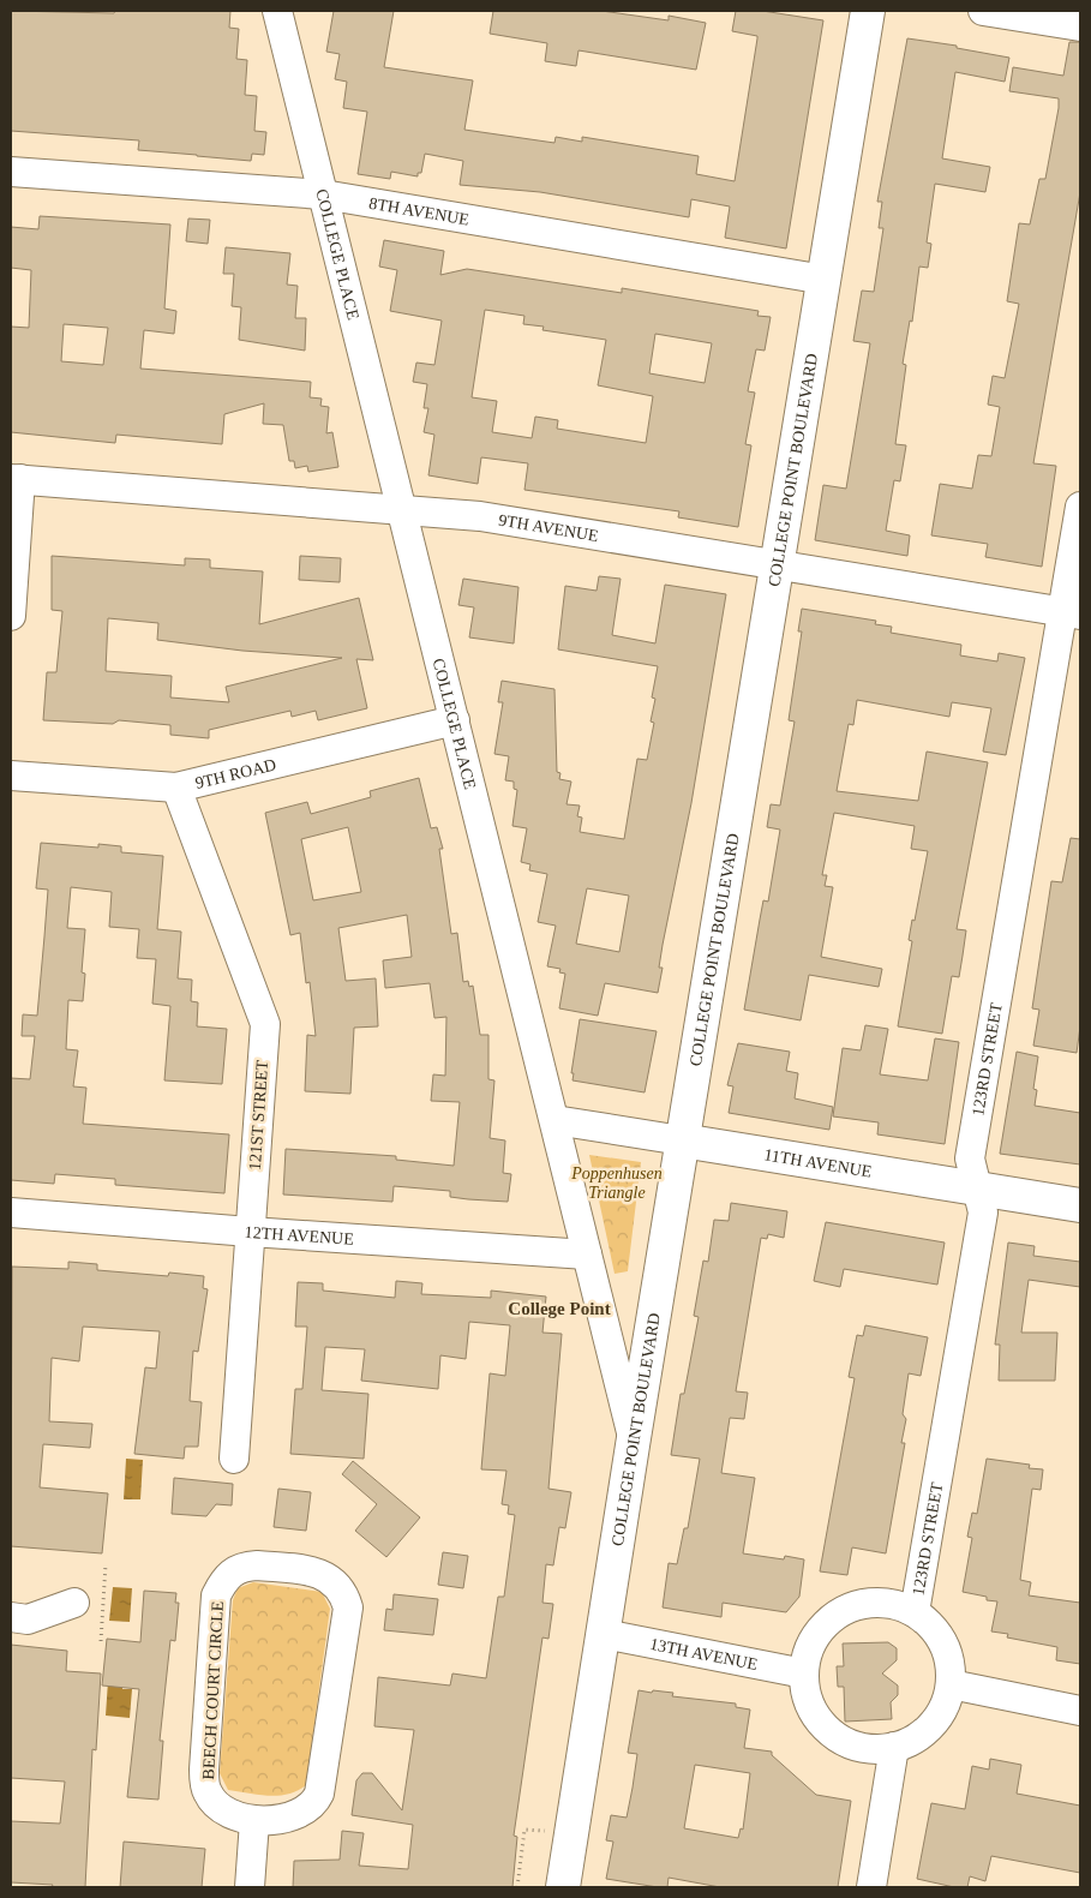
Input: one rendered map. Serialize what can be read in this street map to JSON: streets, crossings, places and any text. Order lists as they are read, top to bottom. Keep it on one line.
{"streets":{"street":["8TH AVENUE","COLLEGE PLACE","COLLEGE POINT BOULEVARD","9TH AVENUE","9TH ROAD","123RD STREET","121ST STREET","11TH AVENUE","12TH AVENUE","13TH AVENUE","BEECH COURT CIRCLE"]},"crossings":[["8TH AVENUE","COLLEGE PLACE"],["8TH AVENUE","COLLEGE POINT BOULEVARD"],["COLLEGE PLACE","COLLEGE POINT BOULEVARD"],["COLLEGE PLACE","9TH AVENUE"],["COLLEGE PLACE","9TH ROAD"],["COLLEGE PLACE","11TH AVENUE"],["COLLEGE PLACE","12TH AVENUE"],["COLLEGE POINT BOULEVARD","9TH AVENUE"],["COLLEGE POINT BOULEVARD","11TH AVENUE"],["COLLEGE POINT BOULEVARD","13TH AVENUE"],["9TH AVENUE","123RD STREET"],["9TH ROAD","121ST STREET"],["123RD STREET","11TH AVENUE"],["123RD STREET","13TH AVENUE"],["121ST STREET","12TH AVENUE"]],"districts":["College Point"],"parks":["Poppenhusen Triangle"]}
